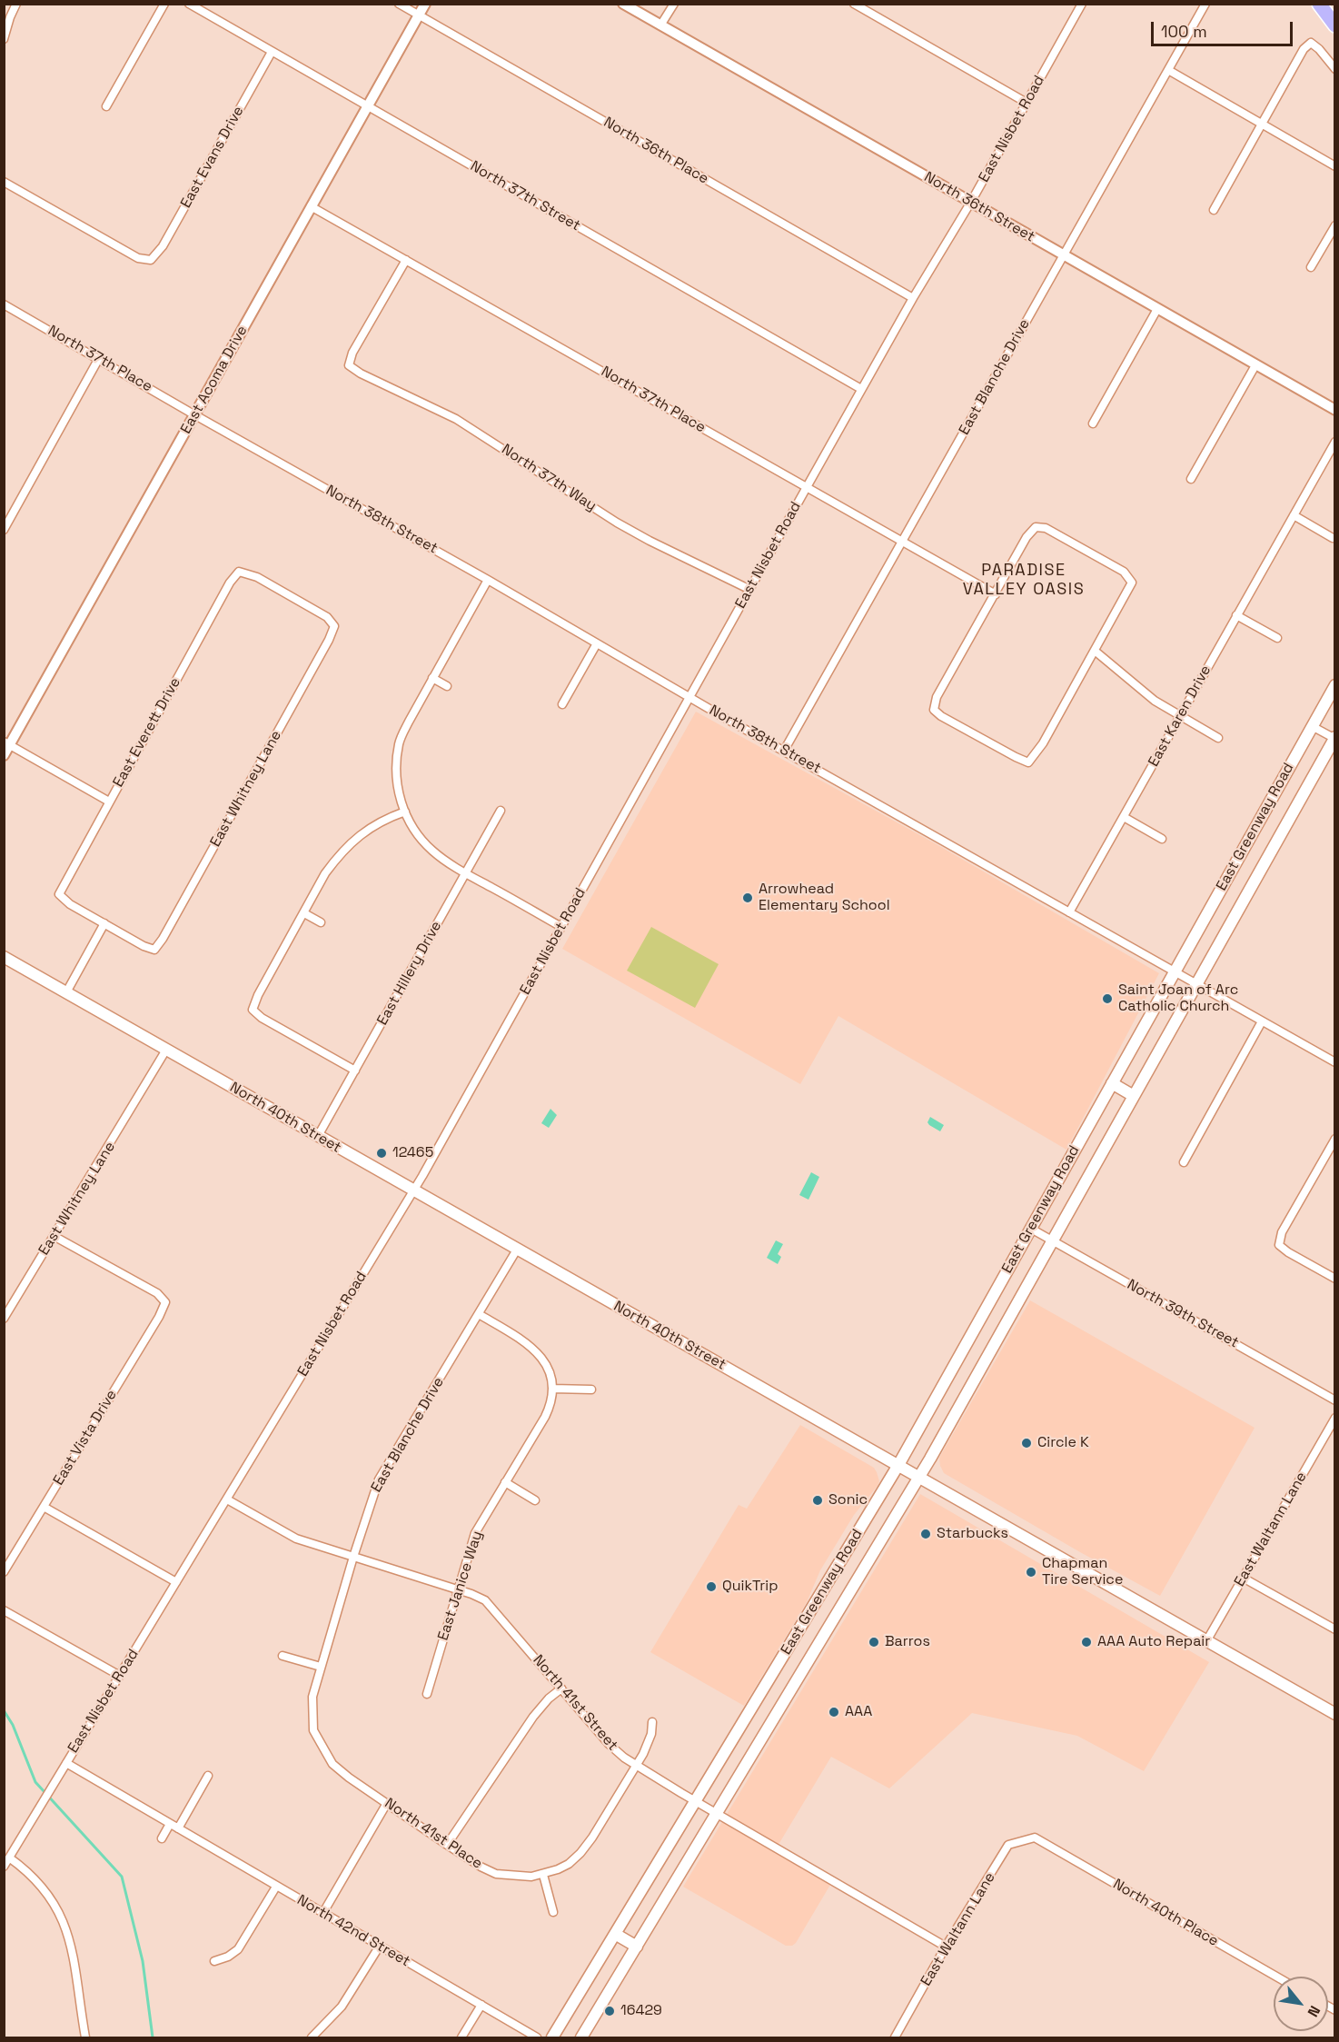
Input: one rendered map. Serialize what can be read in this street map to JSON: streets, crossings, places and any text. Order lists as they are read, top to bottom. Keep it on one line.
{"streets":{"main road":["East Greenway Road","North 40th Street"],"street":["East Nisbet Road","North 36th Place","East Evans Drive","North 37th Street","North 36th Street","North 37th Place","East Blanche Drive","East Acoma Drive","North 37th Way","North 38th Street","East Karen Drive","East Everett Drive","East Whitney Lane","East Hillery Drive","North 39th Street","East Vista Drive","East Waltann Lane","East Janice Way","North 41st Street","North 41st Place","North 40th Place","North 42nd Street"]},"crossings":[["East Nisbet Road","North 36th Place"],["East Nisbet Road","North 37th Street"],["East Nisbet Road","North 36th Street"],["East Nisbet Road","North 37th Place"],["East Nisbet Road","North 37th Way"],["East Nisbet Road","North 38th Street"],["East Nisbet Road","North 40th Street"],["East Nisbet Road","North 41st Street"],["East Nisbet Road","North 42nd Street"],["North 36th Place","East Acoma Drive"],["East Evans Drive","North 37th Street"],["North 37th Street","East Acoma Drive"],["North 36th Street","East Blanche Drive"],["North 37th Place","East Blanche Drive"],["North 37th Place","East Acoma Drive"],["North 37th Place","North 37th Way"],["North 37th Place","North 38th Street"],["East Blanche Drive","North 38th Street"],["East Blanche Drive","North 40th Street"],["East Blanche Drive","North 41st Street"],["East Blanche Drive","North 41st Place"],["East Acoma Drive","North 38th Street"],["North 38th Street","East Karen Drive"],["North 38th Street","East Greenway Road"],["East Everett Drive","East Whitney Lane"],["East Whitney Lane","North 40th Street"],["East Whitney Lane","East Vista Drive"],["East Greenway Road","North 40th Street"],["East Greenway Road","North 39th Street"],["East Greenway Road","North 41st Street"],["East Hillery Drive","North 40th Street"],["North 40th Street","East Waltann Lane"],["East Waltann Lane","North 41st Street"],["East Waltann Lane","North 40th Place"],["East Janice Way","North 41st Street"]],"districts":["PARADISE VALLEY OASIS"],"places":["Arrowhead Elementary School","Saint Joan of Arc Catholic Church","12465","Circle K","Sonic","Starbucks","Chapman Tire Service","QuikTrip","Barros","AAA Auto Repair","AAA","16429"],"scale_bar":"100 m","north":"bottom right"}
